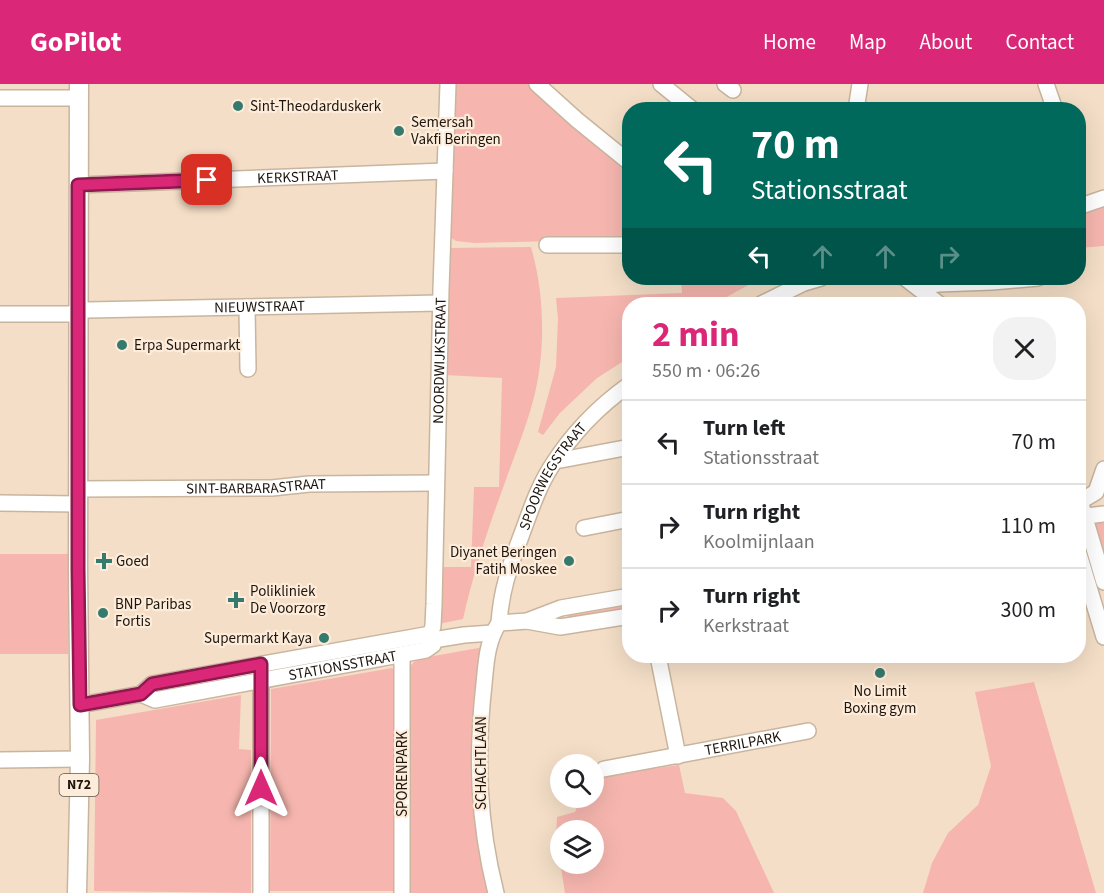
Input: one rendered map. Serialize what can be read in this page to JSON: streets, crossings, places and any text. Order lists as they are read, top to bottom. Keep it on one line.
{"streets":{"main road":["N72"],"street":["KERKSTRAAT","NIEUWSTRAAT","NOORDWIJKSTRAAT","SPOORWEGSTRAAT","SINT-BARBARASTRAAT","STATIONSSTRAAT","TERRILPARK","SCHACHTLAAN","SPORENPARK"]},"crossings":[["KERKSTRAAT","NOORDWIJKSTRAAT"],["KERKSTRAAT","N72"],["NIEUWSTRAAT","NOORDWIJKSTRAAT"],["NIEUWSTRAAT","N72"],["NOORDWIJKSTRAAT","SINT-BARBARASTRAAT"],["NOORDWIJKSTRAAT","STATIONSSTRAAT"],["SPOORWEGSTRAAT","STATIONSSTRAAT"],["SPOORWEGSTRAAT","SCHACHTLAAN"],["SINT-BARBARASTRAAT","N72"],["STATIONSSTRAAT","SCHACHTLAAN"],["STATIONSSTRAAT","SPORENPARK"],["STATIONSSTRAAT","N72"]],"places":{"other":["Sint-Theodarduskerk","Semersah Vakfi Beringen","Erpa Supermarkt","Diyanet Beringen Fatih Moskee","BNP Paribas Fortis","Supermarkt Kaya","No Limit Boxing gym"],"health":["Goed","Polikliniek De Voorzorg"]},"page":{"header":"GoPilot","nav":["Home","Map","About","Contact"],"turn":["70 m","Stationsstraat"],"heading":["2 min","550 m · 06:26"],"list":[{"name":"Turn left","note":"Stationsstraat","value":"70 m"},{"name":"Turn right","note":"Koolmijnlaan","value":"110 m"},{"name":"Turn right","note":"Kerkstraat","value":"300 m"}]}}
